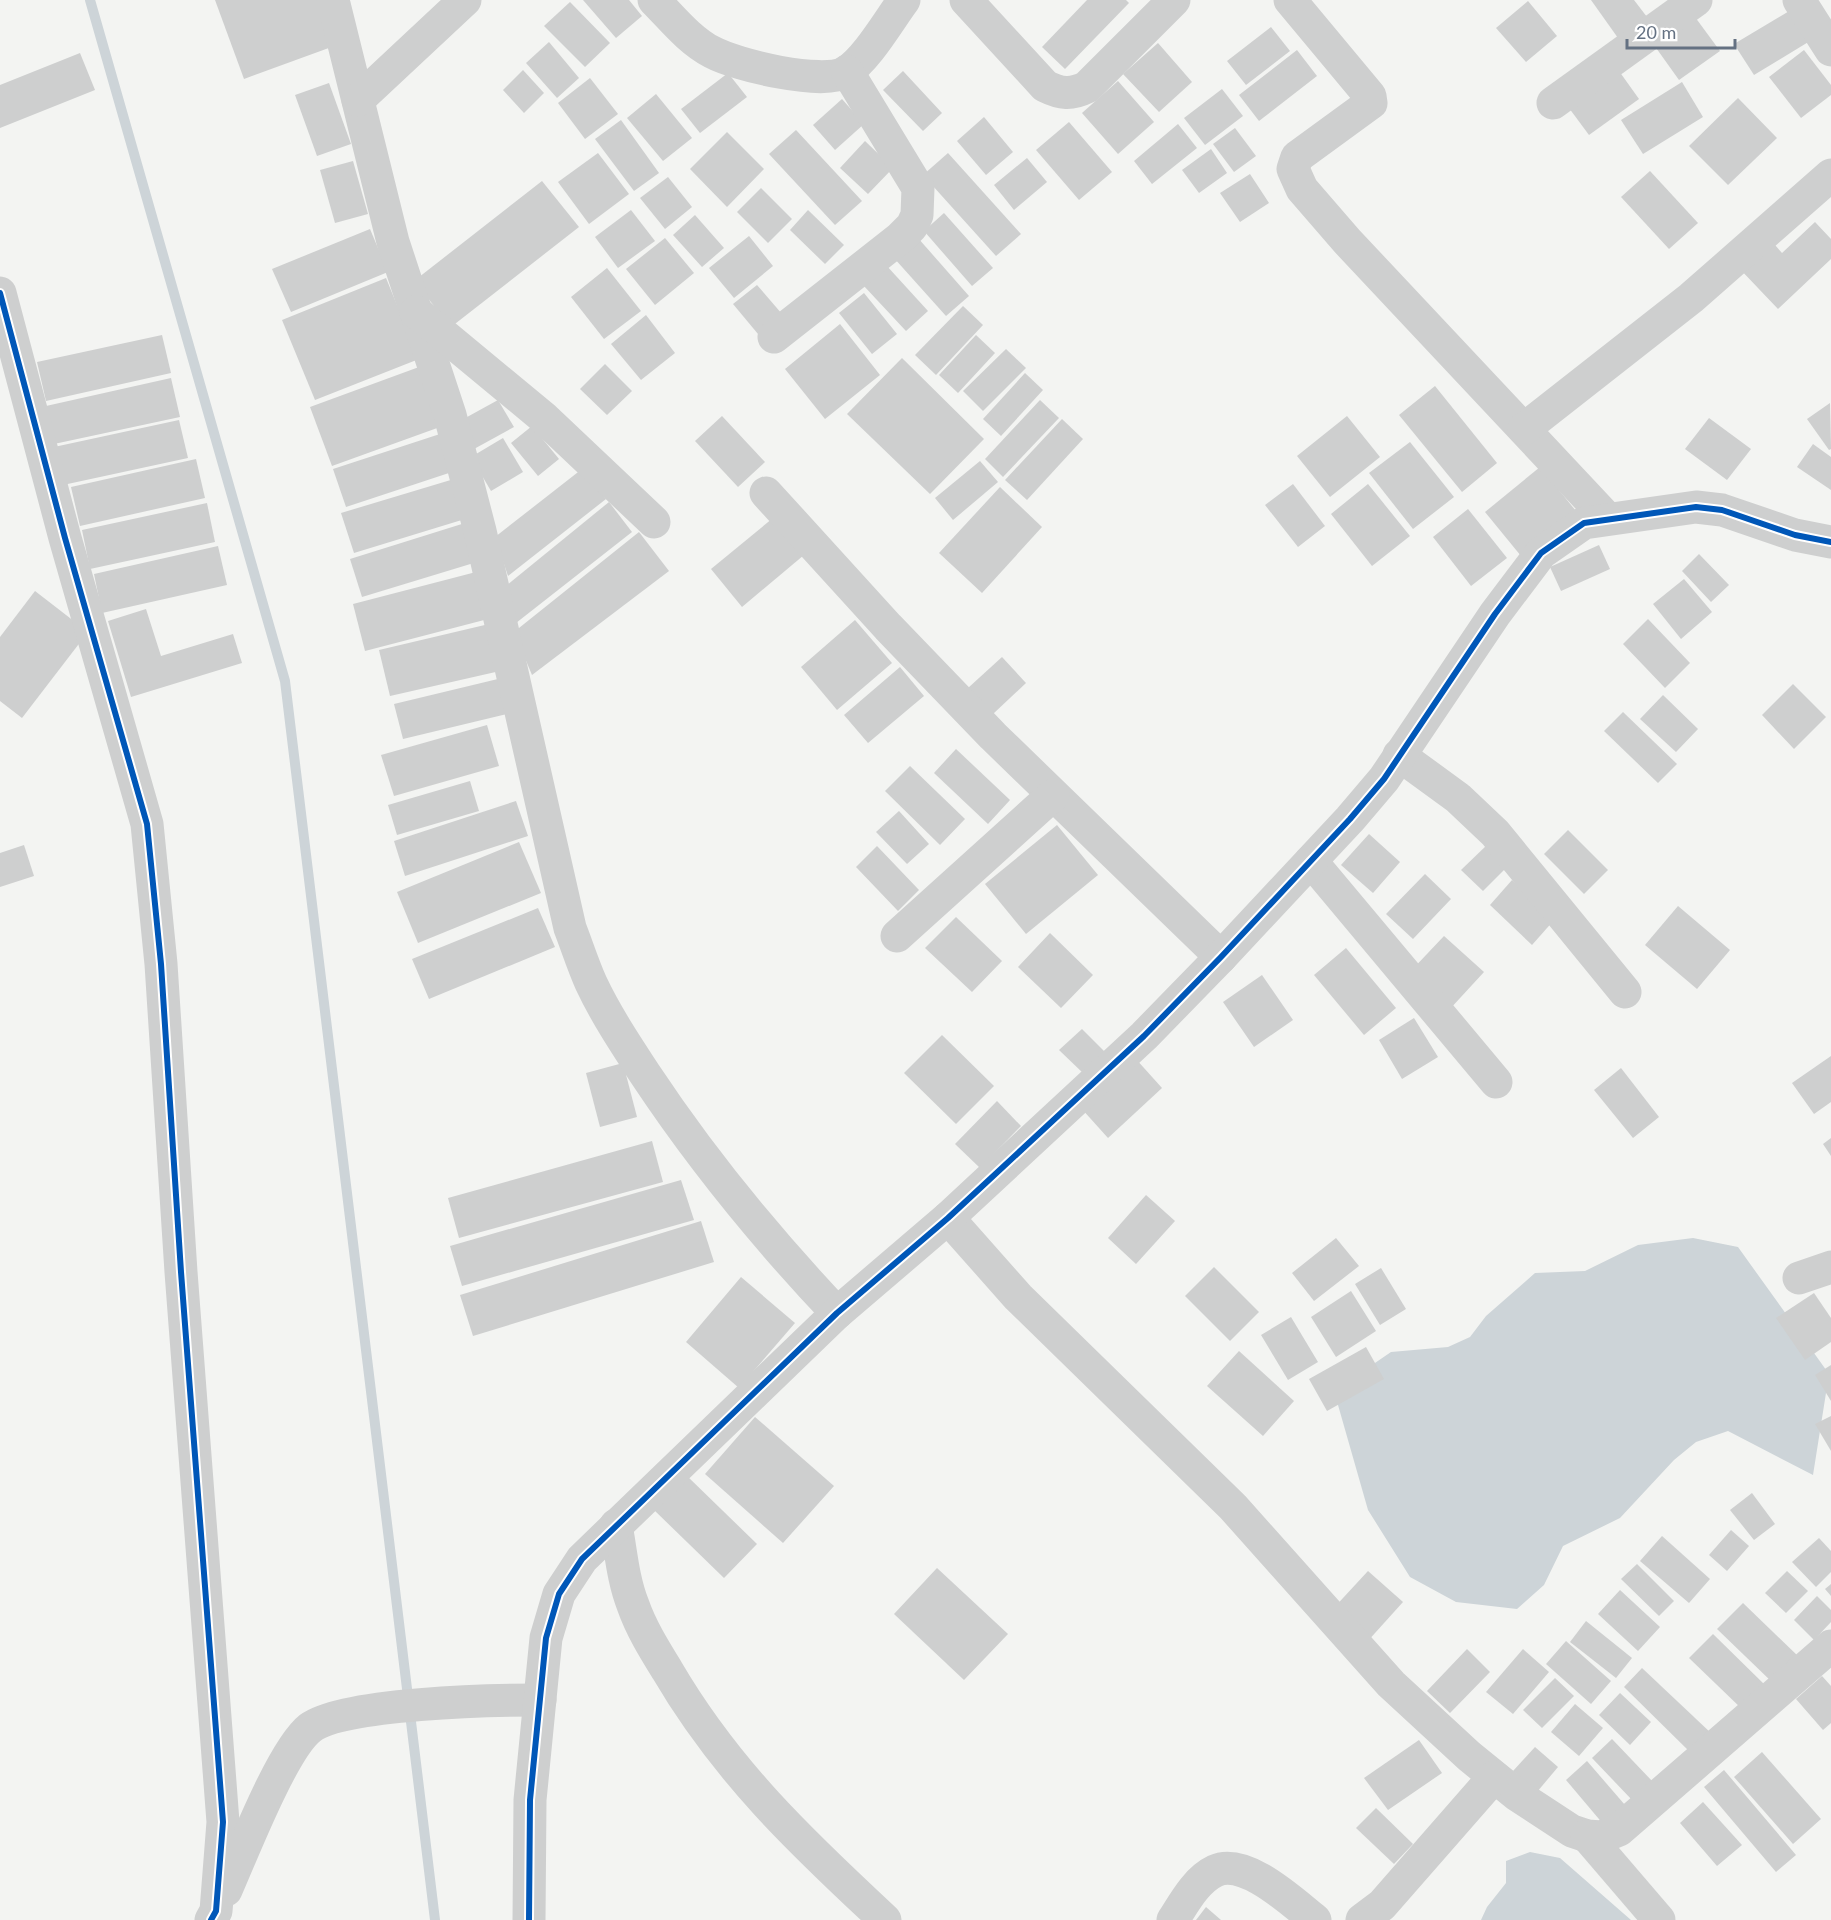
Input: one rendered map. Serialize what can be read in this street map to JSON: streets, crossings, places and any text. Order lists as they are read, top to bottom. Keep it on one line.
{"scale_bar":"20 m"}
